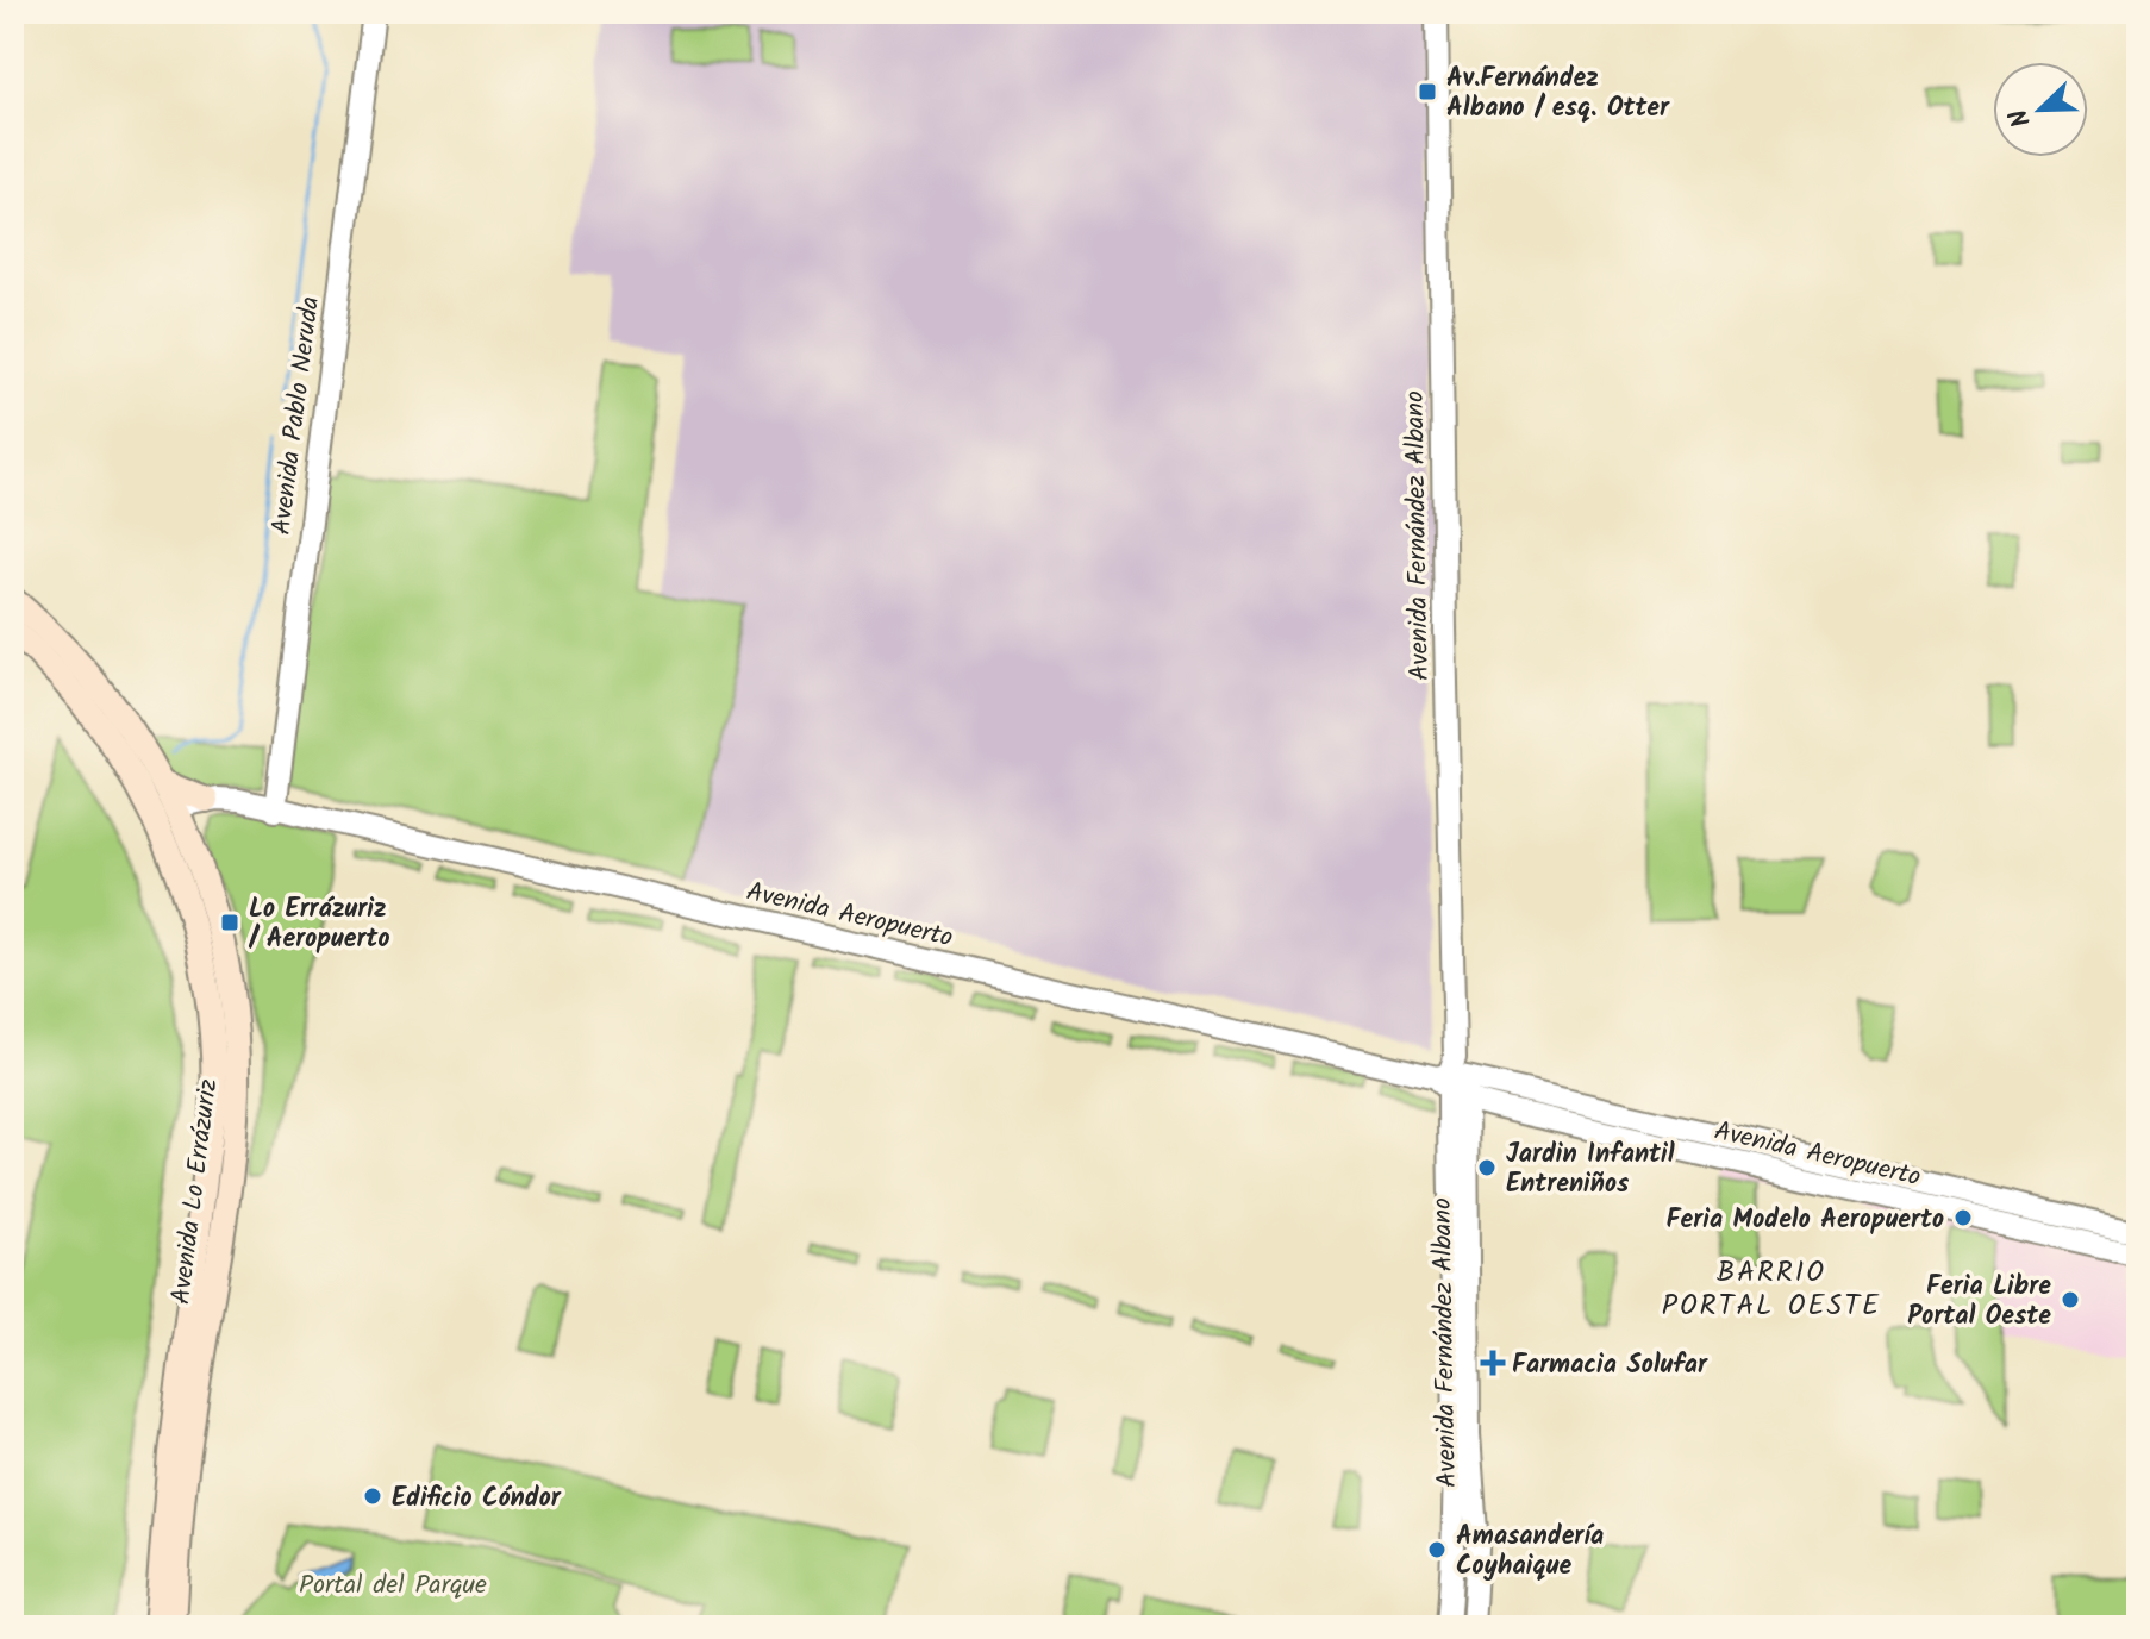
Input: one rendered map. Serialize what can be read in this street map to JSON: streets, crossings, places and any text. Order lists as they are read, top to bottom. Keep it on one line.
{"streets":{"main road":["Avenida Lo Errázuriz"],"street":["Avenida Pablo Neruda","Avenida Fernández Albano","Avenida Aeropuerto"]},"crossings":[["Avenida Pablo Neruda","Avenida Aeropuerto"],["Avenida Fernández Albano","Avenida Aeropuerto"],["Avenida Aeropuerto","Avenida Lo Errázuriz"]],"districts":["BARRIO PORTAL OESTE"],"parks":["Portal del Parque"],"places":{"transit":["Av.Fernández Albano / esq. Otter","Lo Errázuriz / Aeropuerto"],"other":["Jardin Infantil Entreniños","Feria Modelo Aeropuerto","Feria Libre Portal Oeste","Edificio Cóndor","Amasandería Coyhaique"],"health":["Farmacia Solufar"]},"north":"bottom left"}
